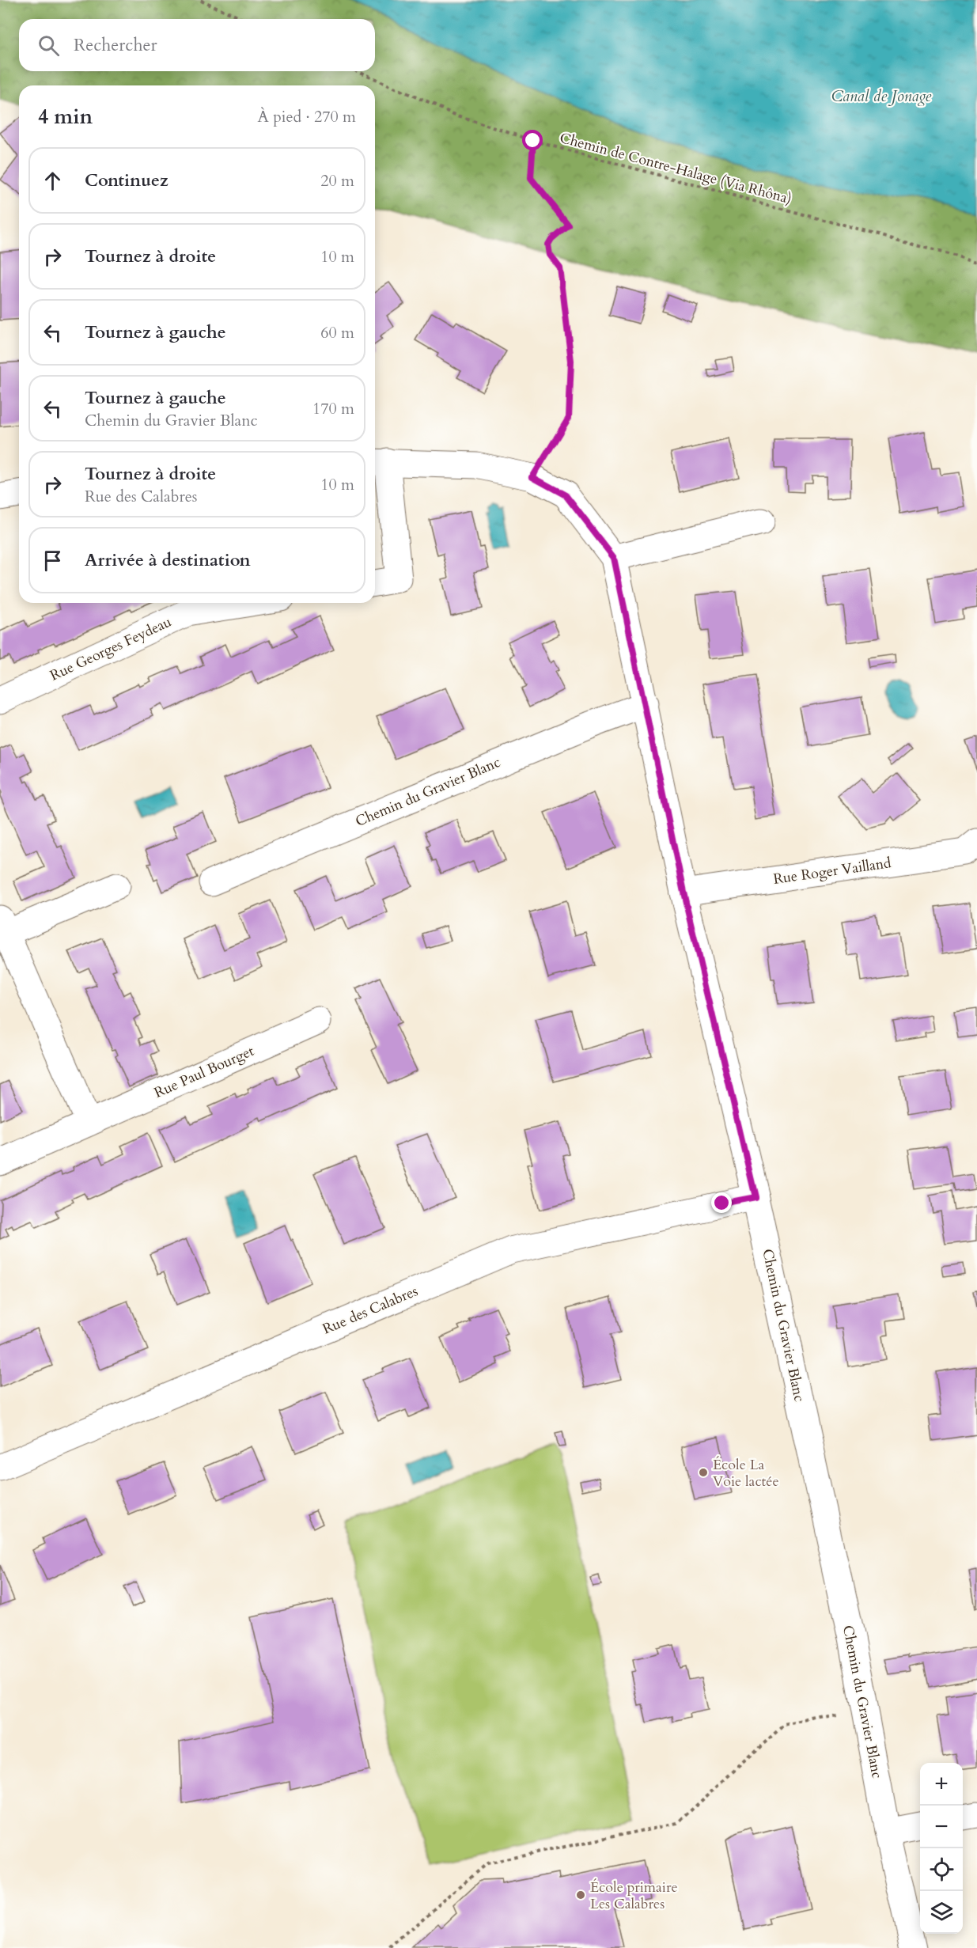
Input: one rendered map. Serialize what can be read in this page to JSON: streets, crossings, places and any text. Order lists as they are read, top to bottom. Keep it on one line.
{"streets":{"street":["Rue Georges Feydeau","Chemin du Gravier Blanc","Rue Roger Vailland","Rue Paul Bourget","Rue des Calabres"],"path":["Chemin de Contre-Halage (Via Rhôna)"]},"crossings":[["Chemin du Gravier Blanc","Rue Roger Vailland"],["Chemin du Gravier Blanc","Rue des Calabres"]],"water":["Canal de Jonage"],"places":["École La Voie lactée","École primaire Les Calabres"],"page":{"search":"Rechercher","heading":["4 min","À pied · 270 m"],"list":[["Continuez","20 m"],["Tournez à droite","10 m"],["Tournez à gauche","60 m"],["Tournez à gauche","Chemin du Gravier Blanc","170 m"],["Tournez à droite","Rue des Calabres","10 m"],"Arrivée à destination"],"map_buttons":["+","−"]}}
